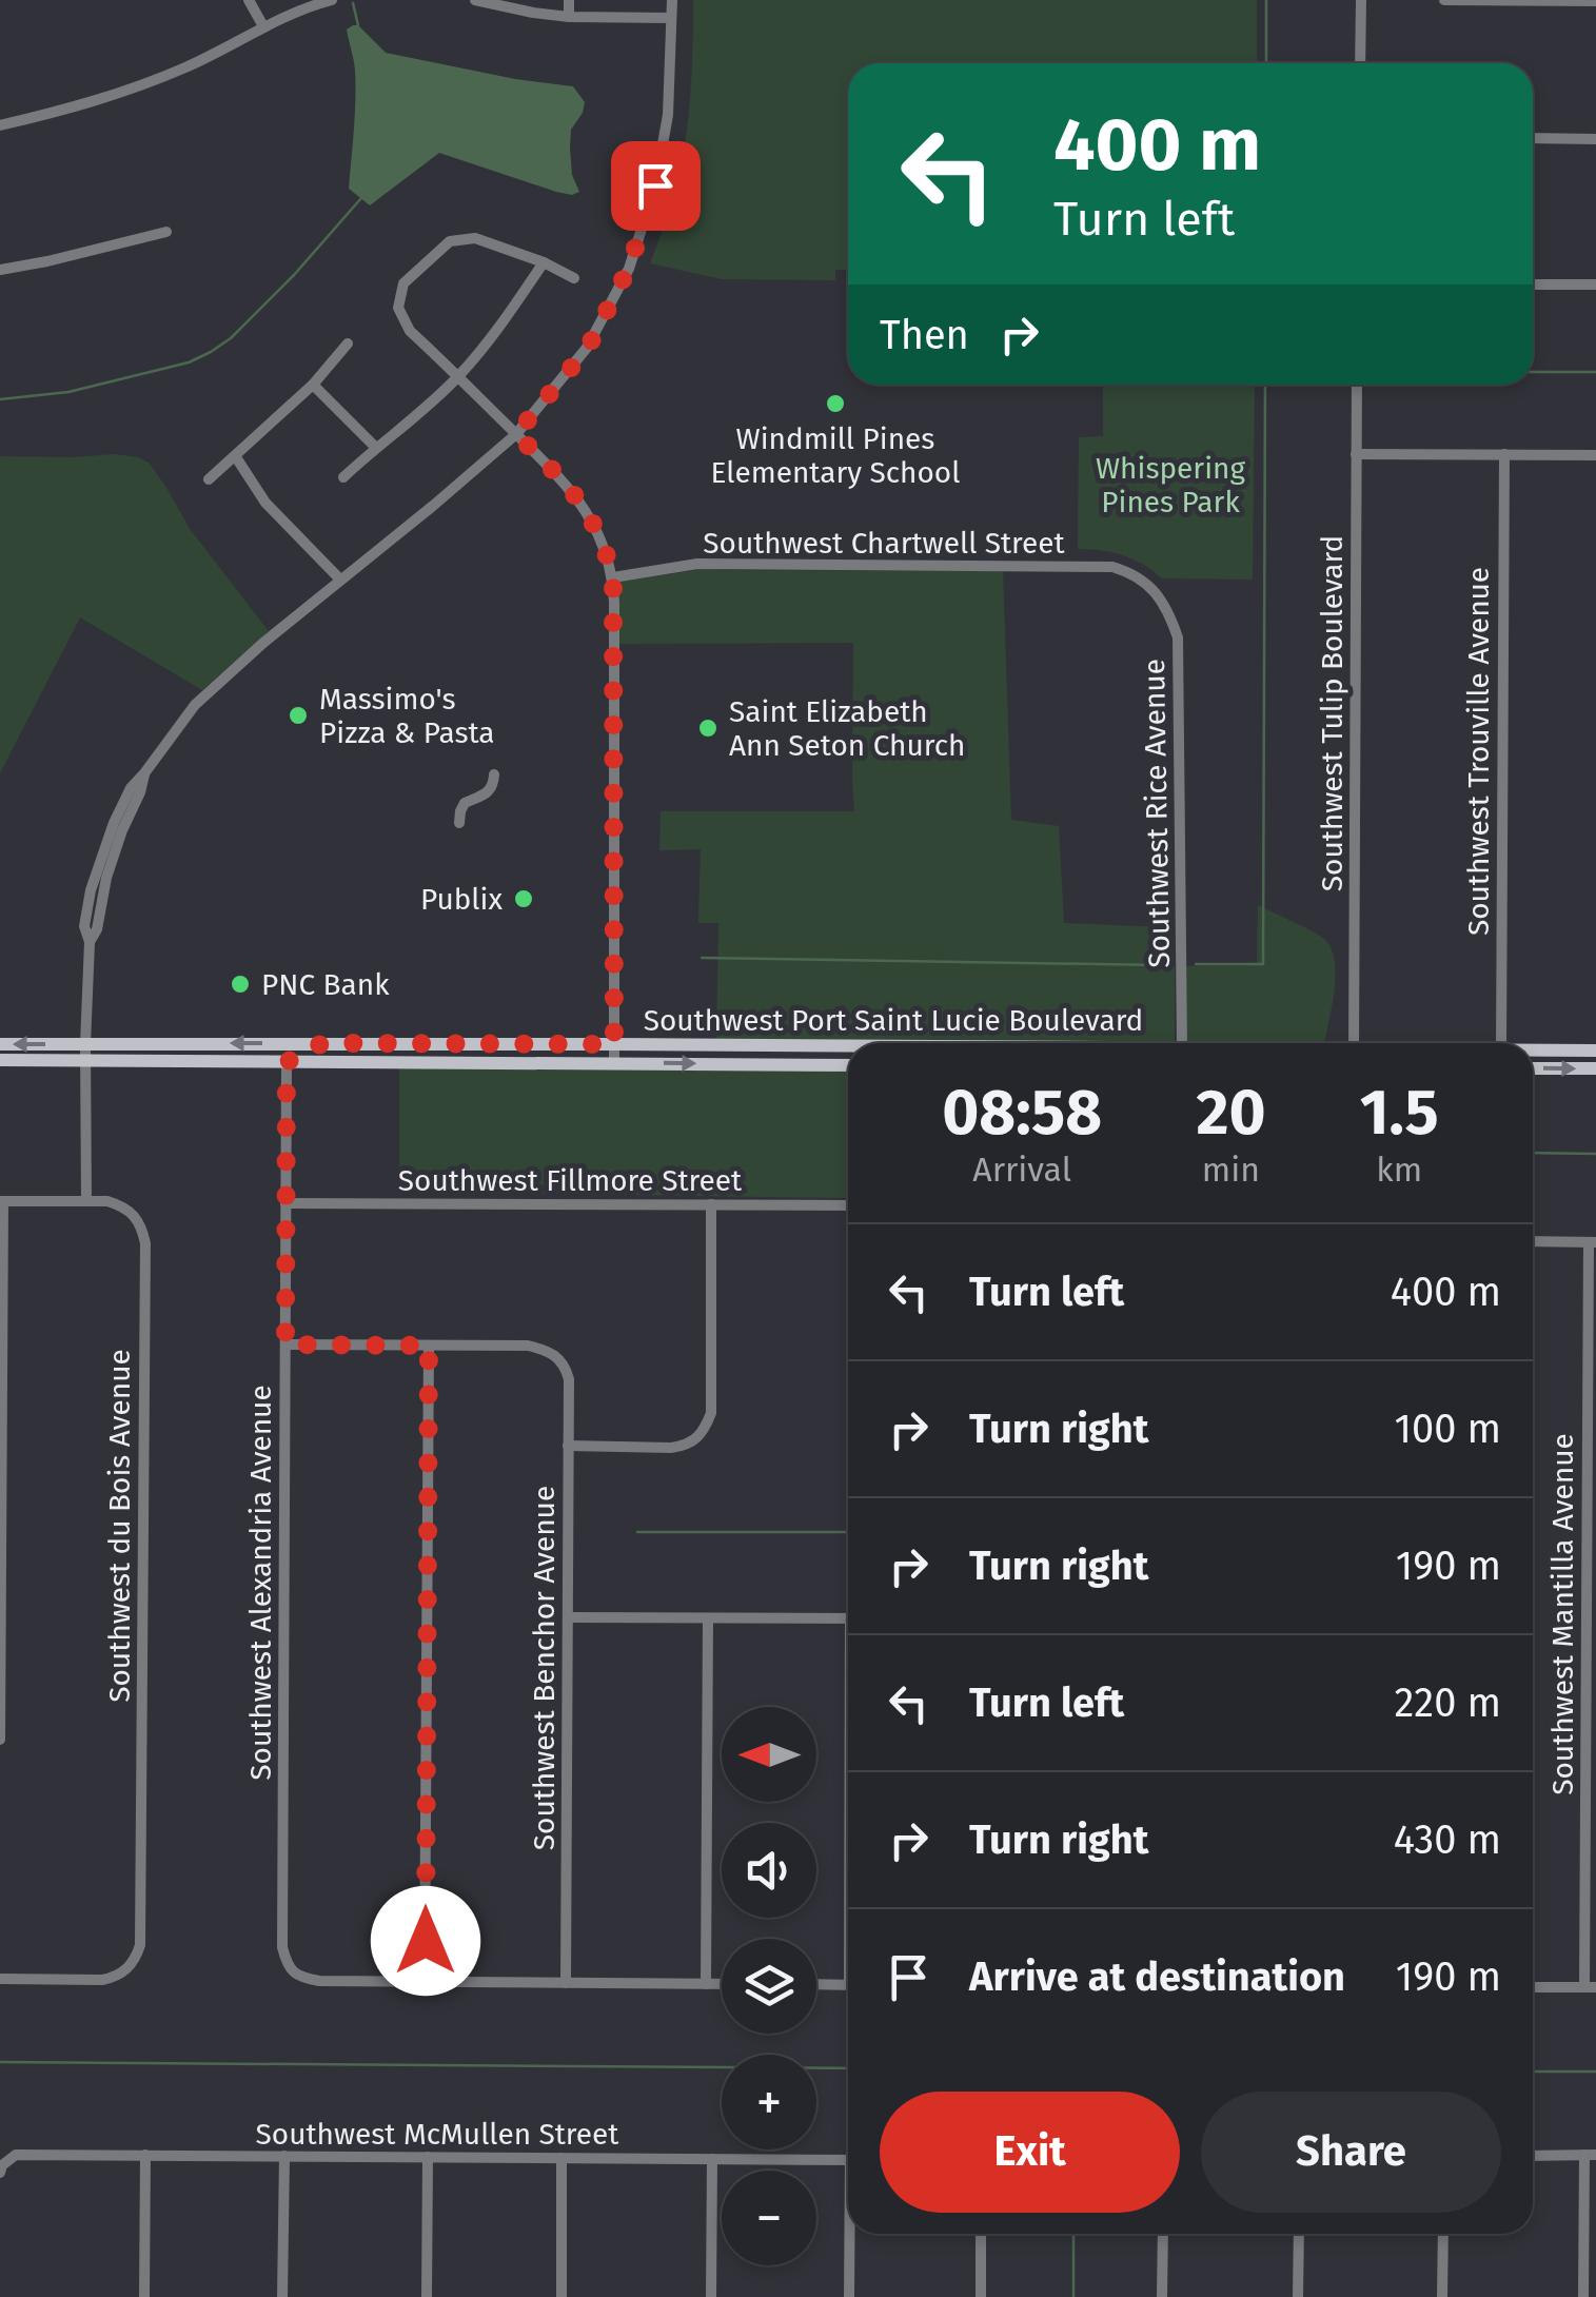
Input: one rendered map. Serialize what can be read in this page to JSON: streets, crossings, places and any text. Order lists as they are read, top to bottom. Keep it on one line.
{"streets":{"main road":["Southwest Port Saint Lucie Boulevard"],"street":["Southwest Chartwell Street","Southwest Tulip Boulevard","Southwest Trouville Avenue","Southwest Rice Avenue","Southwest Fillmore Street","Southwest du Bois Avenue","Southwest Alexandria Avenue","Southwest Mantilla Avenue","Southwest Benchor Avenue","Southwest McMullen Street"]},"crossings":[["Southwest Chartwell Street","Southwest Rice Avenue"],["Southwest Port Saint Lucie Boulevard","Southwest Alexandria Avenue"],["Southwest Fillmore Street","Southwest Alexandria Avenue"]],"parks":["Whispering Pines Park"],"places":["Windmill Pines Elementary School","Massimo's Pizza & Pasta","Saint Elizabeth Ann Seton Church","Publix","PNC Bank"],"north":"left","page":{"turn":["400 m","Turn left"],"then":"Then","eta":["08:58","Arrival","20","min","1.5","km"],"list":[{"name":"Turn left","value":"400 m"},{"name":"Turn right","value":"100 m"},{"name":"Turn right","value":"190 m"},{"name":"Turn left","value":"220 m"},{"name":"Turn right","value":"430 m"},{"name":"Arrive at destination","value":"190 m"}],"map_buttons":["+","−"],"buttons":["Exit","Share"]}}
